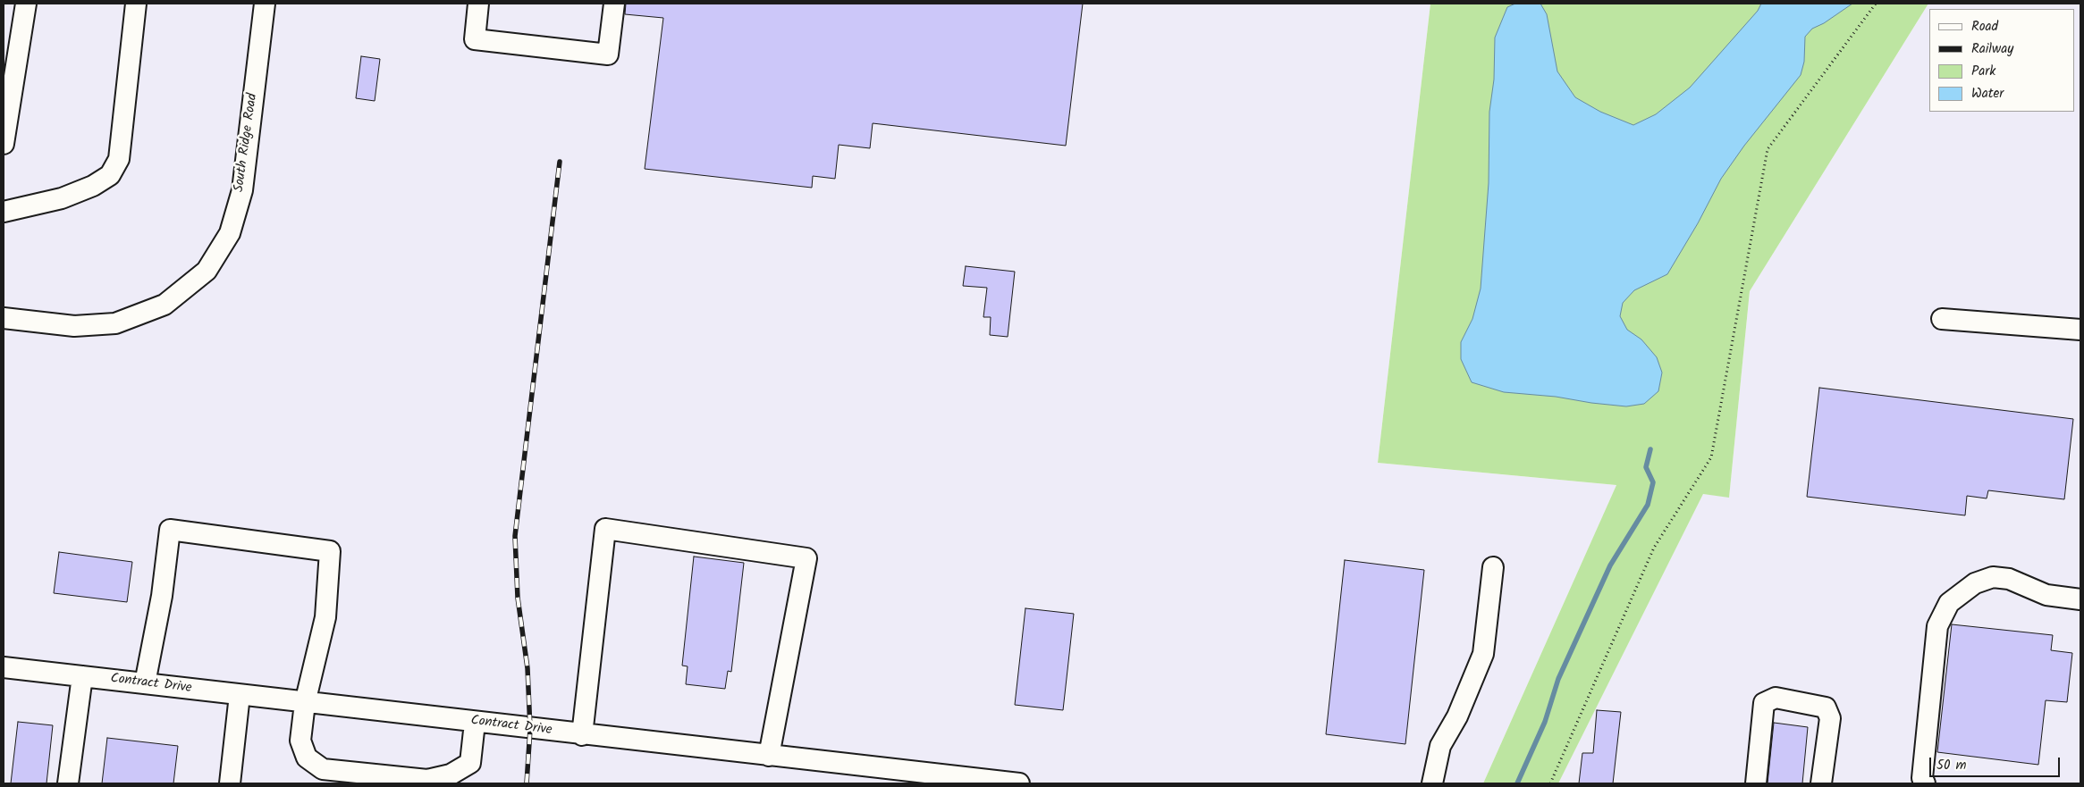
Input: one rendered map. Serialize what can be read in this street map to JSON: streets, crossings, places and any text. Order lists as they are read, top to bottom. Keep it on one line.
{"streets":{"street":["South Ridge Road","Contract Drive"]},"legend":["Road","Railway","Park","Water"],"scale_bar":"50 m"}
